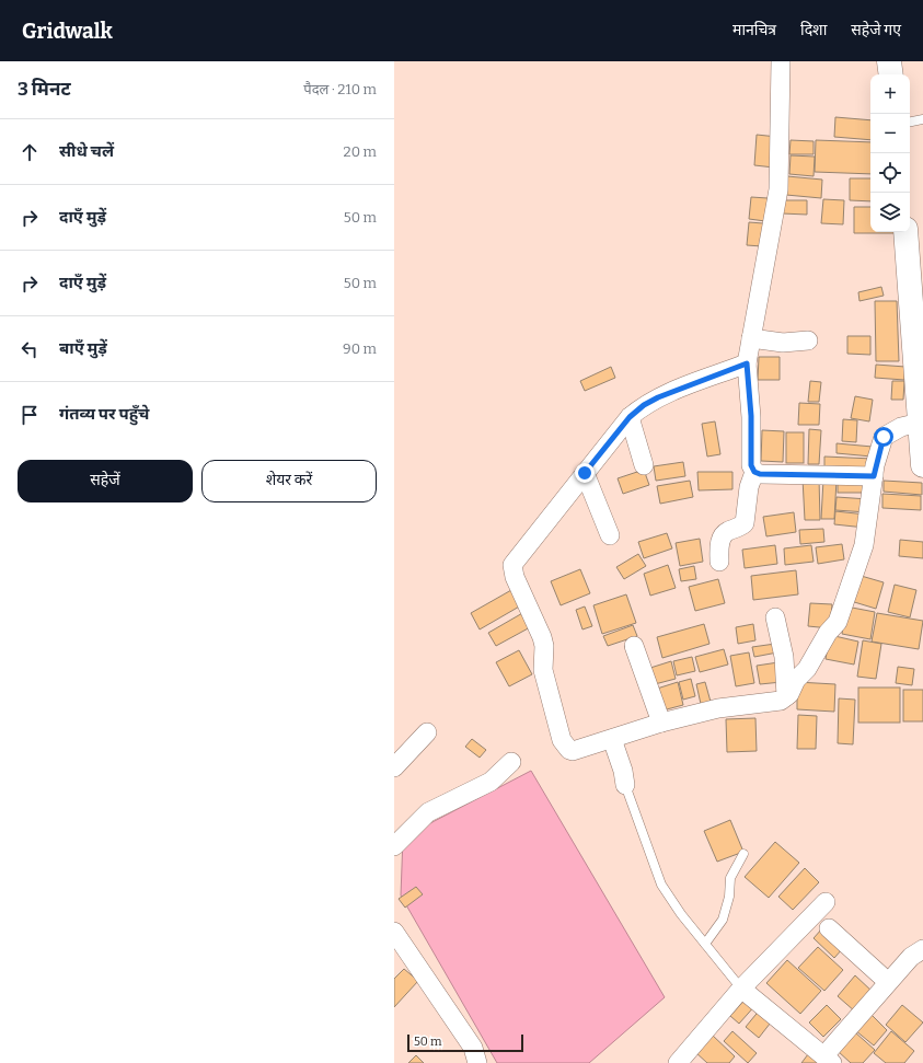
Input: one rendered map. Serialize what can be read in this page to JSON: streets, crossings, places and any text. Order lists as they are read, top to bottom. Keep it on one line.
{"scale_bar":"50 m","page":{"header":"Gridwalk","nav":["मानचित्र","दिशा","सहेजे गए"],"heading":["3 मिनट","पैदल · 210 m"],"map_buttons":["+","−"],"list":[["सीधे चलें","20 m"],["दाएँ मुड़ें","50 m"],["दाएँ मुड़ें","50 m"],["बाएँ मुड़ें","90 m"],"गंतव्य पर पहुँचे"],"buttons":["सहेजें","शेयर करें"],"scale":"50 m"}}
